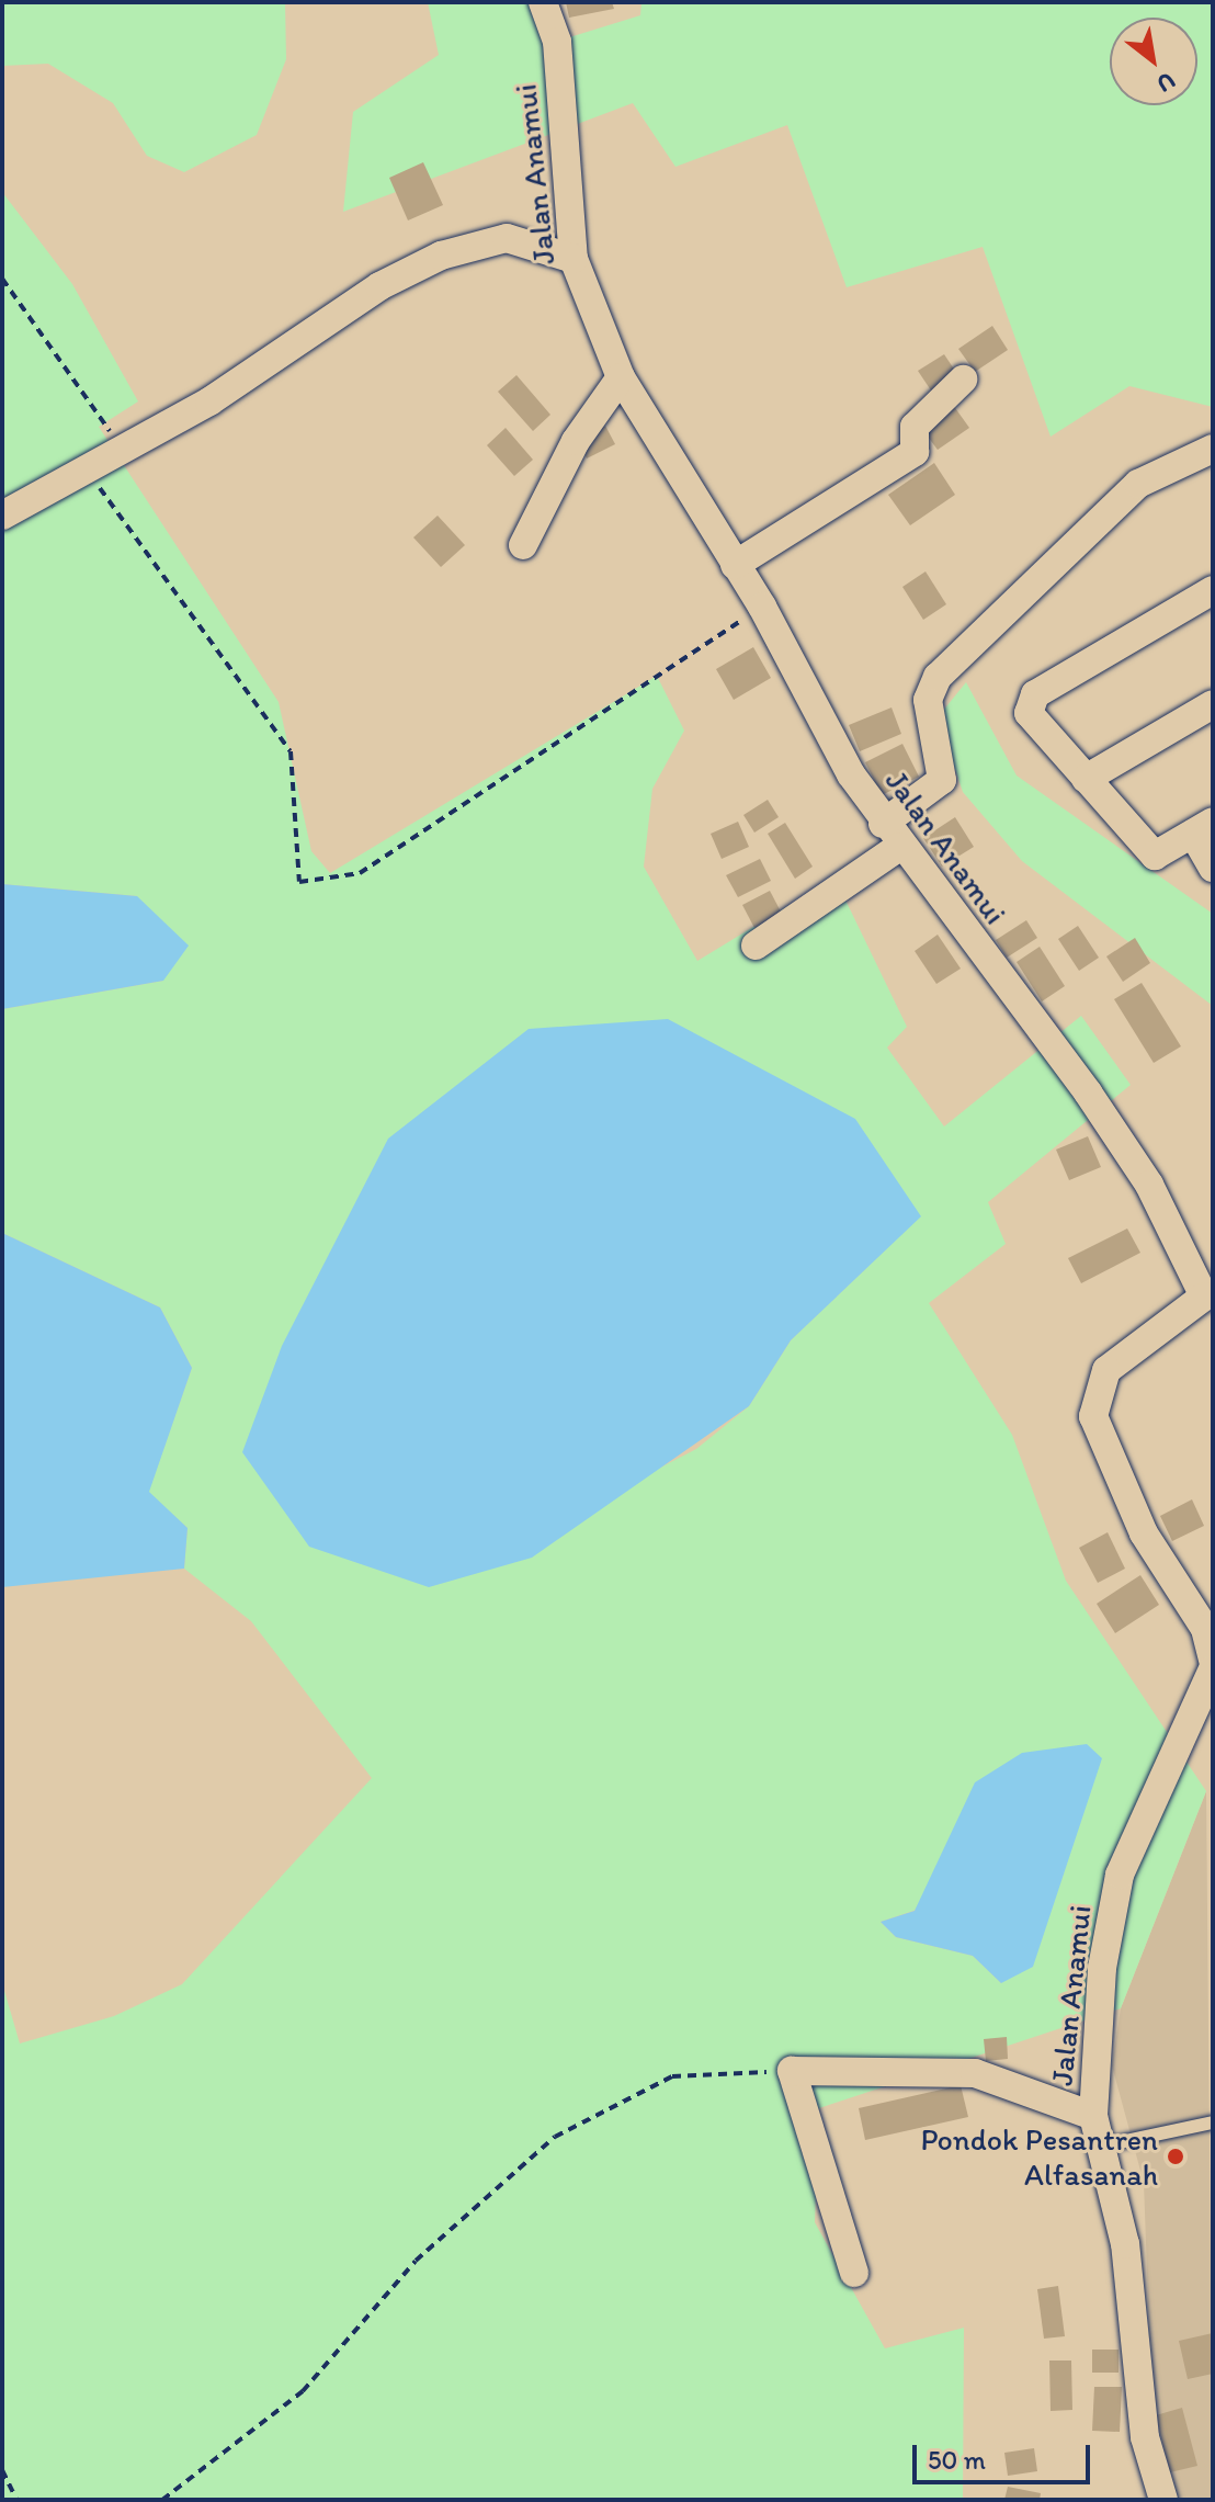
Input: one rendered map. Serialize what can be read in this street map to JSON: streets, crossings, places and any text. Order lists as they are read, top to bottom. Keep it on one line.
{"streets":{"street":["Jalan Anamui"]},"places":["Pondok Pesantren Alfasanah"],"scale_bar":"50 m","north":"bottom right"}
